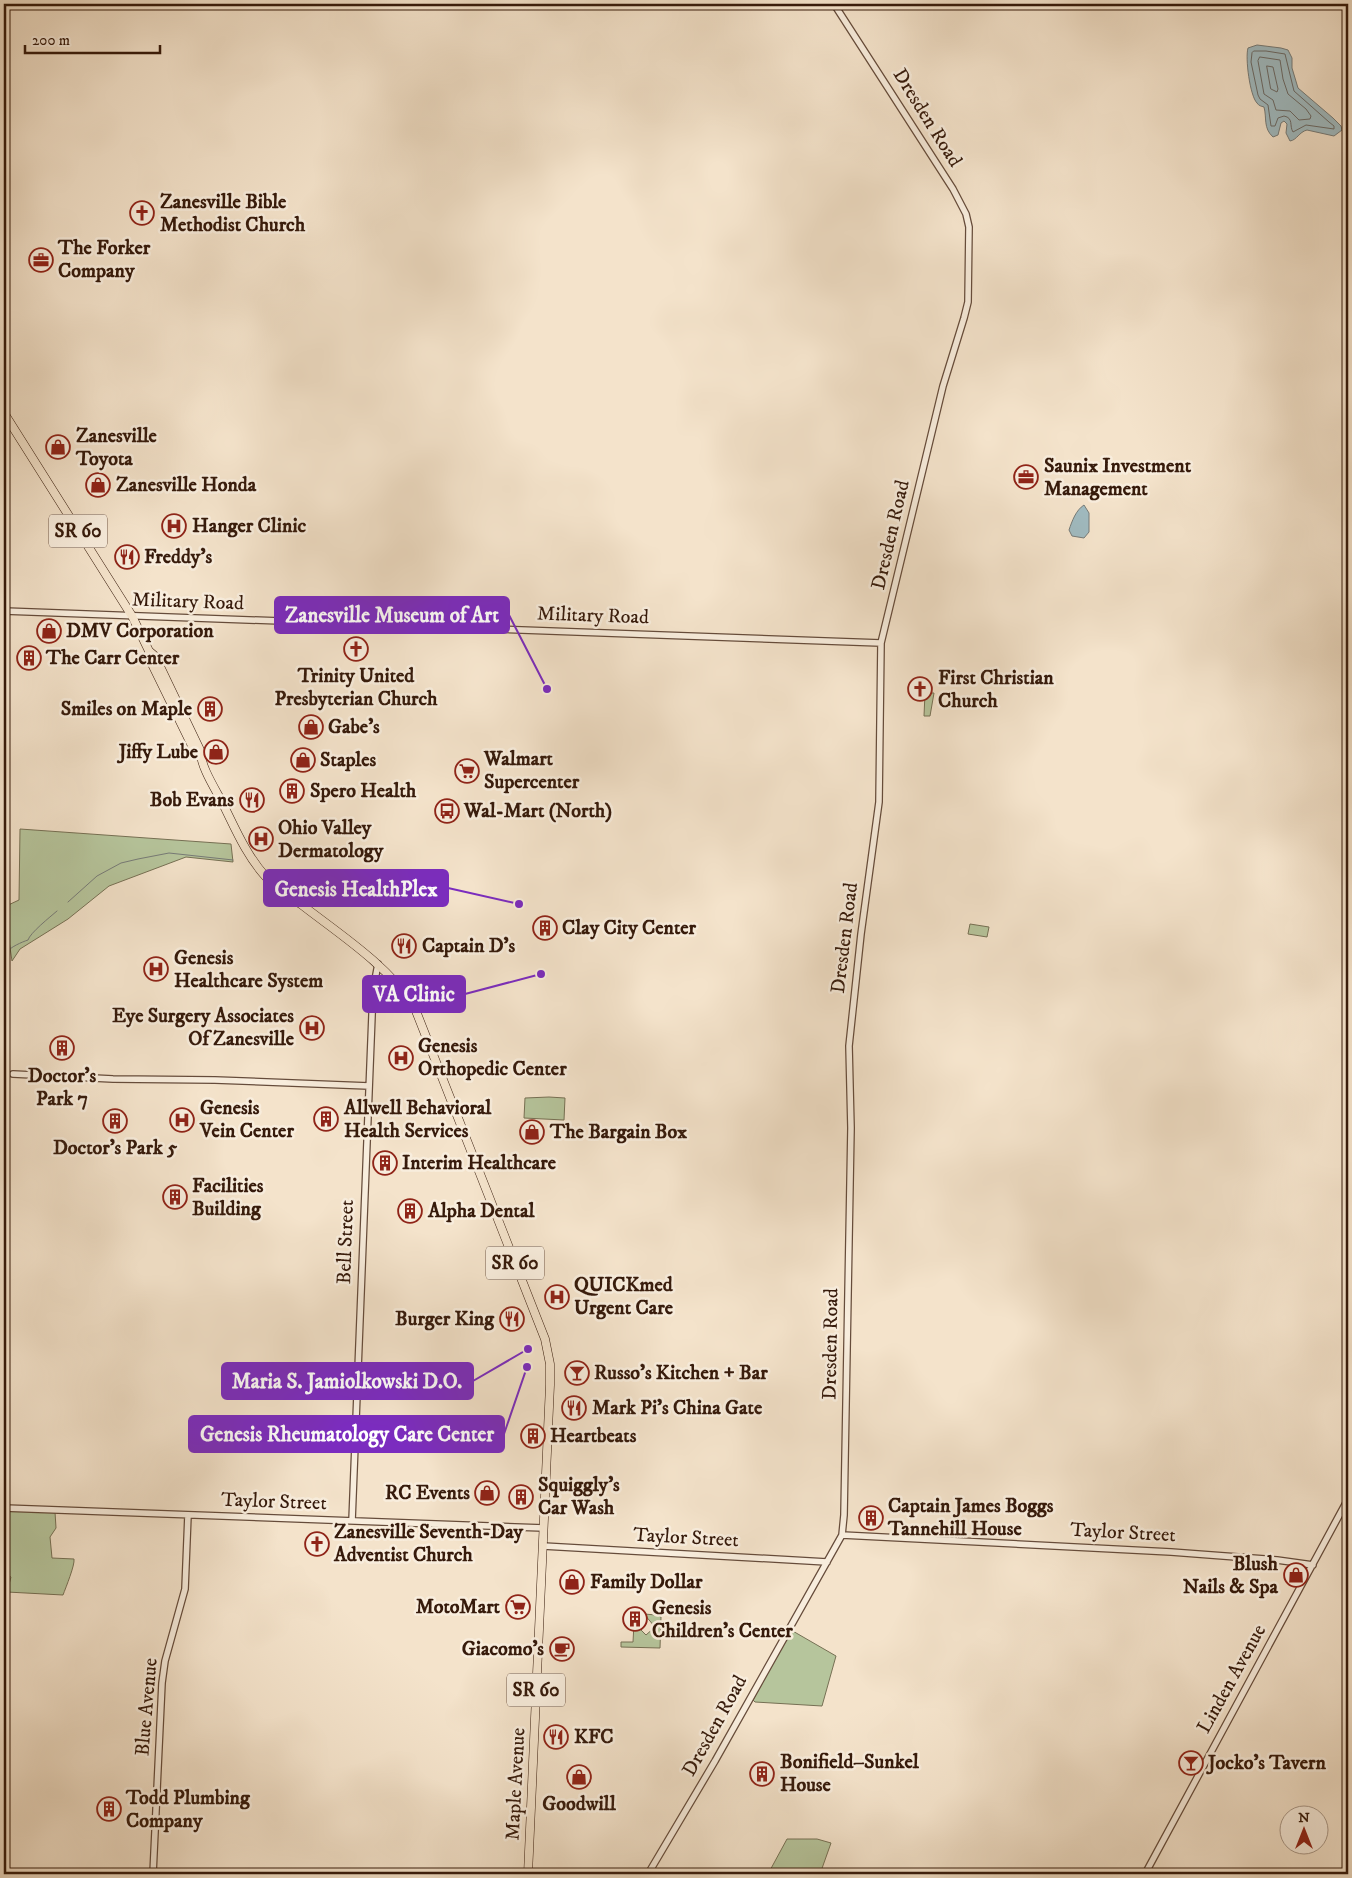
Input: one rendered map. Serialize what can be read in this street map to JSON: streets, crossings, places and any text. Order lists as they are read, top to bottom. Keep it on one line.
{"streets":{"main road":["SR 60","Maple Avenue"],"street":["Dresden Road","Military Road","Bell Street","Taylor Street","Linden Avenue","Blue Avenue"]},"crossings":[["Dresden Road","Military Road"],["Dresden Road","Taylor Street"],["Military Road","Maple Avenue"],["Bell Street","Taylor Street"],["Bell Street","Maple Avenue"],["Taylor Street","Linden Avenue"],["Taylor Street","Blue Avenue"],["Taylor Street","Maple Avenue"]],"places":{"church":["Zanesville Bible Methodist Church","Trinity United Presbyterian Church","First Christian Church","Zanesville Seventh-Day Adventist Church"],"office":["The Forker Company","Saunix Investment Management"],"shop":["Zanesville Toyota","Zanesville Honda","DMV Corporation","Gabe's","Jiffy Lube","Staples","The Bargain Box","RC Events","Blush Nails & Spa","Family Dollar","Goodwill"],"hospital":["Hanger Clinic","Ohio Valley Dermatology","Genesis Healthcare System","Eye Surgery Associates Of Zanesville","Genesis Orthopedic Center","Genesis Vein Center","QUICKmed Urgent Care"],"restaurant":["Freddy's","Bob Evans","Captain D's","Burger King","Mark Pi's China Gate","KFC"],"building":["The Carr Center","Smiles on Maple","Spero Health","Clay City Center","Doctor's Park 7","Allwell Behavioral Health Services","Doctor's Park 5","Interim Healthcare","Facilities Building","Alpha Dental","Heartbeats","Squiggly's Car Wash","Captain James Boggs Tannehill House","Genesis Children's Center","Bonifield–Sunkel House","Todd Plumbing Company"],"other":["Zanesville Museum of Art","Genesis HealthPlex","VA Clinic","Maria S. Jamiolkowski D.O.","Genesis Rheumatology Care Center"],"supermarket":["Walmart Supercenter","MotoMart"],"bus stop":["Wal-Mart (North)"],"bar":["Russo's Kitchen + Bar","Jocko's Tavern"],"cafe":["Giacomo's"]},"scale_bar":"200 m","north":"top"}
